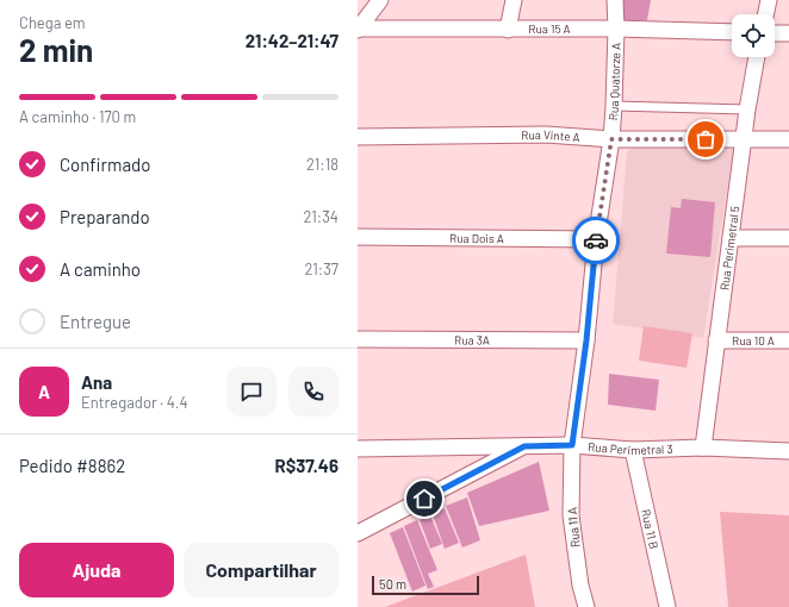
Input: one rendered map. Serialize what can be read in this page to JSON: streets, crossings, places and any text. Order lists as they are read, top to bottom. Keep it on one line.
{"streets":{"street":["Rua 15 A","Rua Quatorze A","Rua Vinte A","Rua Dois A","Rua Perimetral 5","Rua 3A","Rua 10 A","Rua Perimetral 3","Rua 11 A","Rua 11 B"]},"crossings":[["Rua 15 A","Rua Quatorze A"],["Rua Quatorze A","Rua Vinte A"],["Rua Quatorze A","Rua Dois A"],["Rua Quatorze A","Rua 3A"],["Rua Quatorze A","Rua Perimetral 3"],["Rua Quatorze A","Rua 11 A"],["Rua Vinte A","Rua Perimetral 5"],["Rua Perimetral 5","Rua 10 A"],["Rua Perimetral 5","Rua Perimetral 3"],["Rua Perimetral 3","Rua 11 A"],["Rua Perimetral 3","Rua 11 B"]],"scale_bar":"50 m","page":{"heading":["2 min","Chega em","21:42–21:47"],"panel":["Ana","Entregador · 4.4","Pedido #8862","R$37.46"],"bar":"A caminho · 170 m","list":[["Confirmado","21:18"],["Preparando","21:34"],["A caminho","21:37"],"Entregue"],"round":"A","buttons":["Ajuda","Compartilhar"],"scale":"50 m"}}
